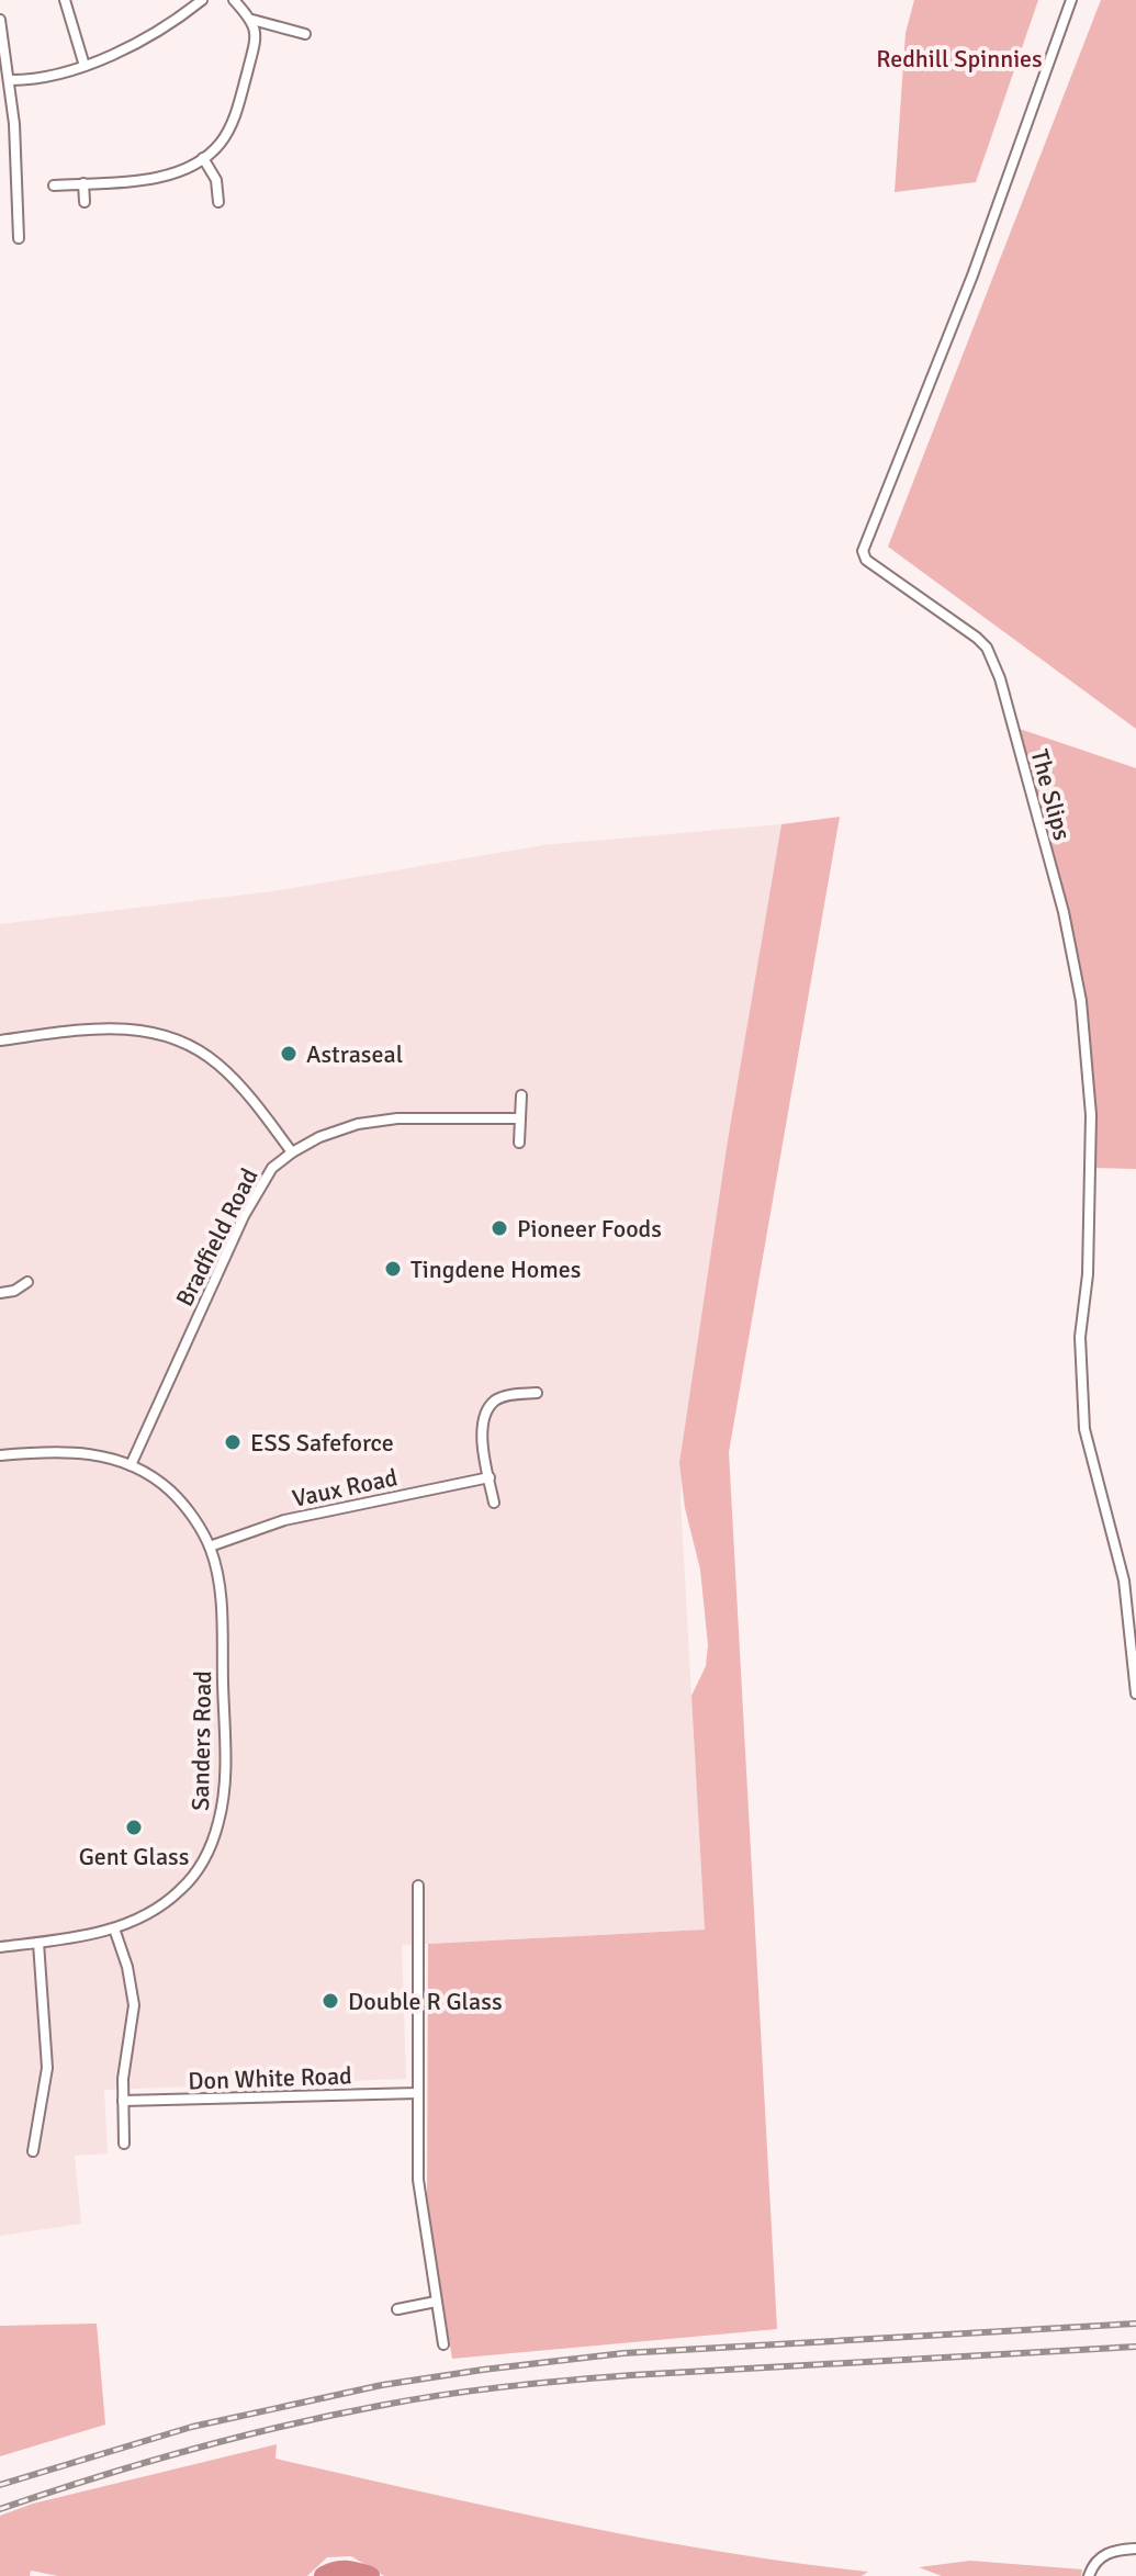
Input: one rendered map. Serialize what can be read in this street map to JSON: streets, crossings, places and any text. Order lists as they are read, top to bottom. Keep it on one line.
{"streets":{"street":["The Slips","Bradfield Road","Vaux Road","Sanders Road","Don White Road"]},"crossings":[["Vaux Road","Sanders Road"]],"parks":["Redhill Spinnies"],"places":["Astraseal","Pioneer Foods","Tingdene Homes","ESS Safeforce","Gent Glass","Double R Glass"]}
